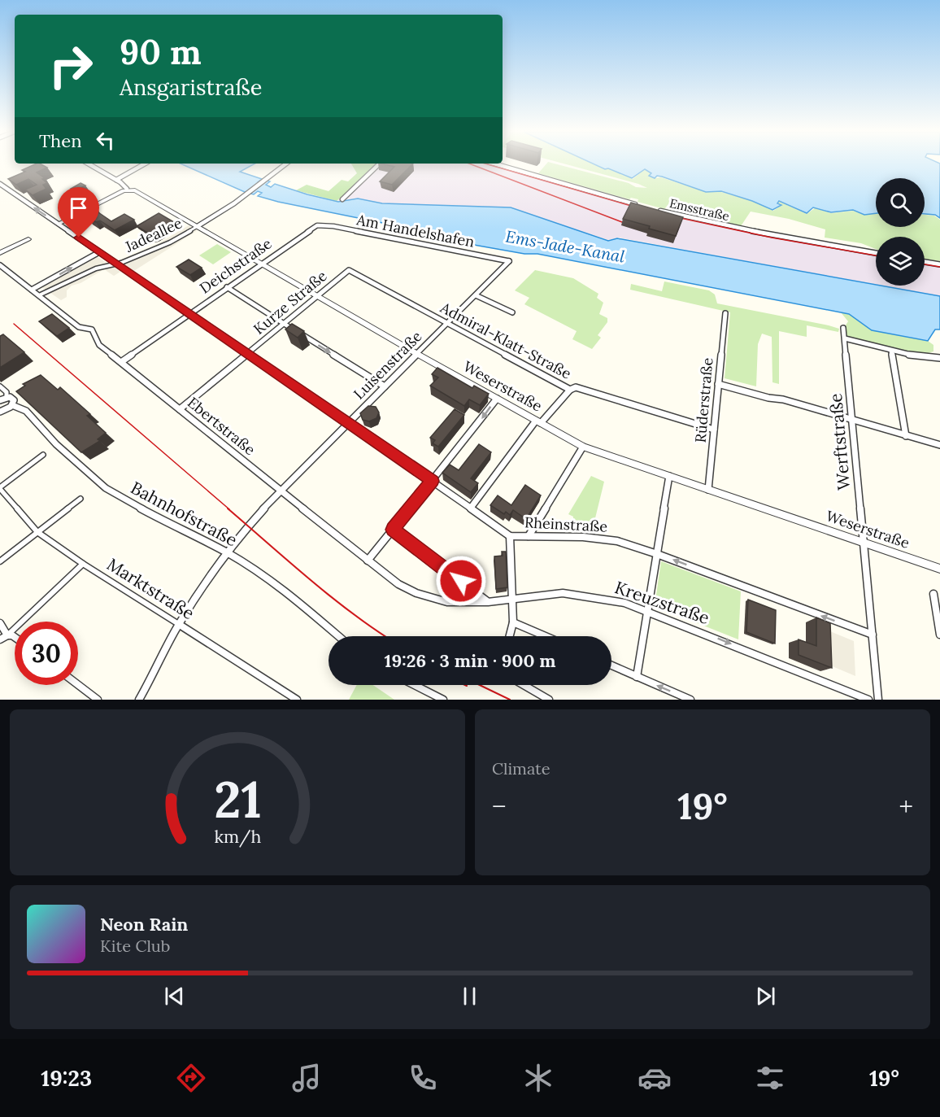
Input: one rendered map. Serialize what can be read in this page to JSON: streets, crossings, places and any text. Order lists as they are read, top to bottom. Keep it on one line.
{"streets":{"street":["Emsstraße","Am Handelshafen","Jadeallee","Deichstraße","Kurze Straße","Admiral-Klatt-Straße","Luisenstraße","Weserstraße","Rüderstraße","Ebertstraße","Werftstraße","Bahnhofstraße","Rheinstraße","Marktstraße","Kreuzstraße"]},"crossings":[["Am Handelshafen","Deichstraße"],["Am Handelshafen","Luisenstraße"],["Jadeallee","Weserstraße"],["Jadeallee","Ebertstraße"],["Jadeallee","Rheinstraße"],["Deichstraße","Weserstraße"],["Deichstraße","Ebertstraße"],["Deichstraße","Rheinstraße"],["Kurze Straße","Admiral-Klatt-Straße"],["Kurze Straße","Weserstraße"],["Kurze Straße","Ebertstraße"],["Kurze Straße","Rheinstraße"],["Admiral-Klatt-Straße","Luisenstraße"],["Admiral-Klatt-Straße","Rüderstraße"],["Luisenstraße","Weserstraße"],["Luisenstraße","Ebertstraße"],["Luisenstraße","Bahnhofstraße"],["Luisenstraße","Rheinstraße"],["Luisenstraße","Marktstraße"],["Weserstraße","Rüderstraße"],["Weserstraße","Werftstraße"],["Ebertstraße","Kreuzstraße"],["Werftstraße","Rheinstraße"]],"one_way":["Kreuzstraße"],"water":["Ems-Jade-Kanal"],"page":{"turn":["90 m","Ansgaristraße"],"then":"Then","limit":"30","trip":"19:26 · 3 min · 900 m","tile":"Climate","heat":["−","19°","+"],"song":["Neon Rain","Kite Club"],"tabs":["19:23","19°"],"gauge":["21","km/h"]}}
